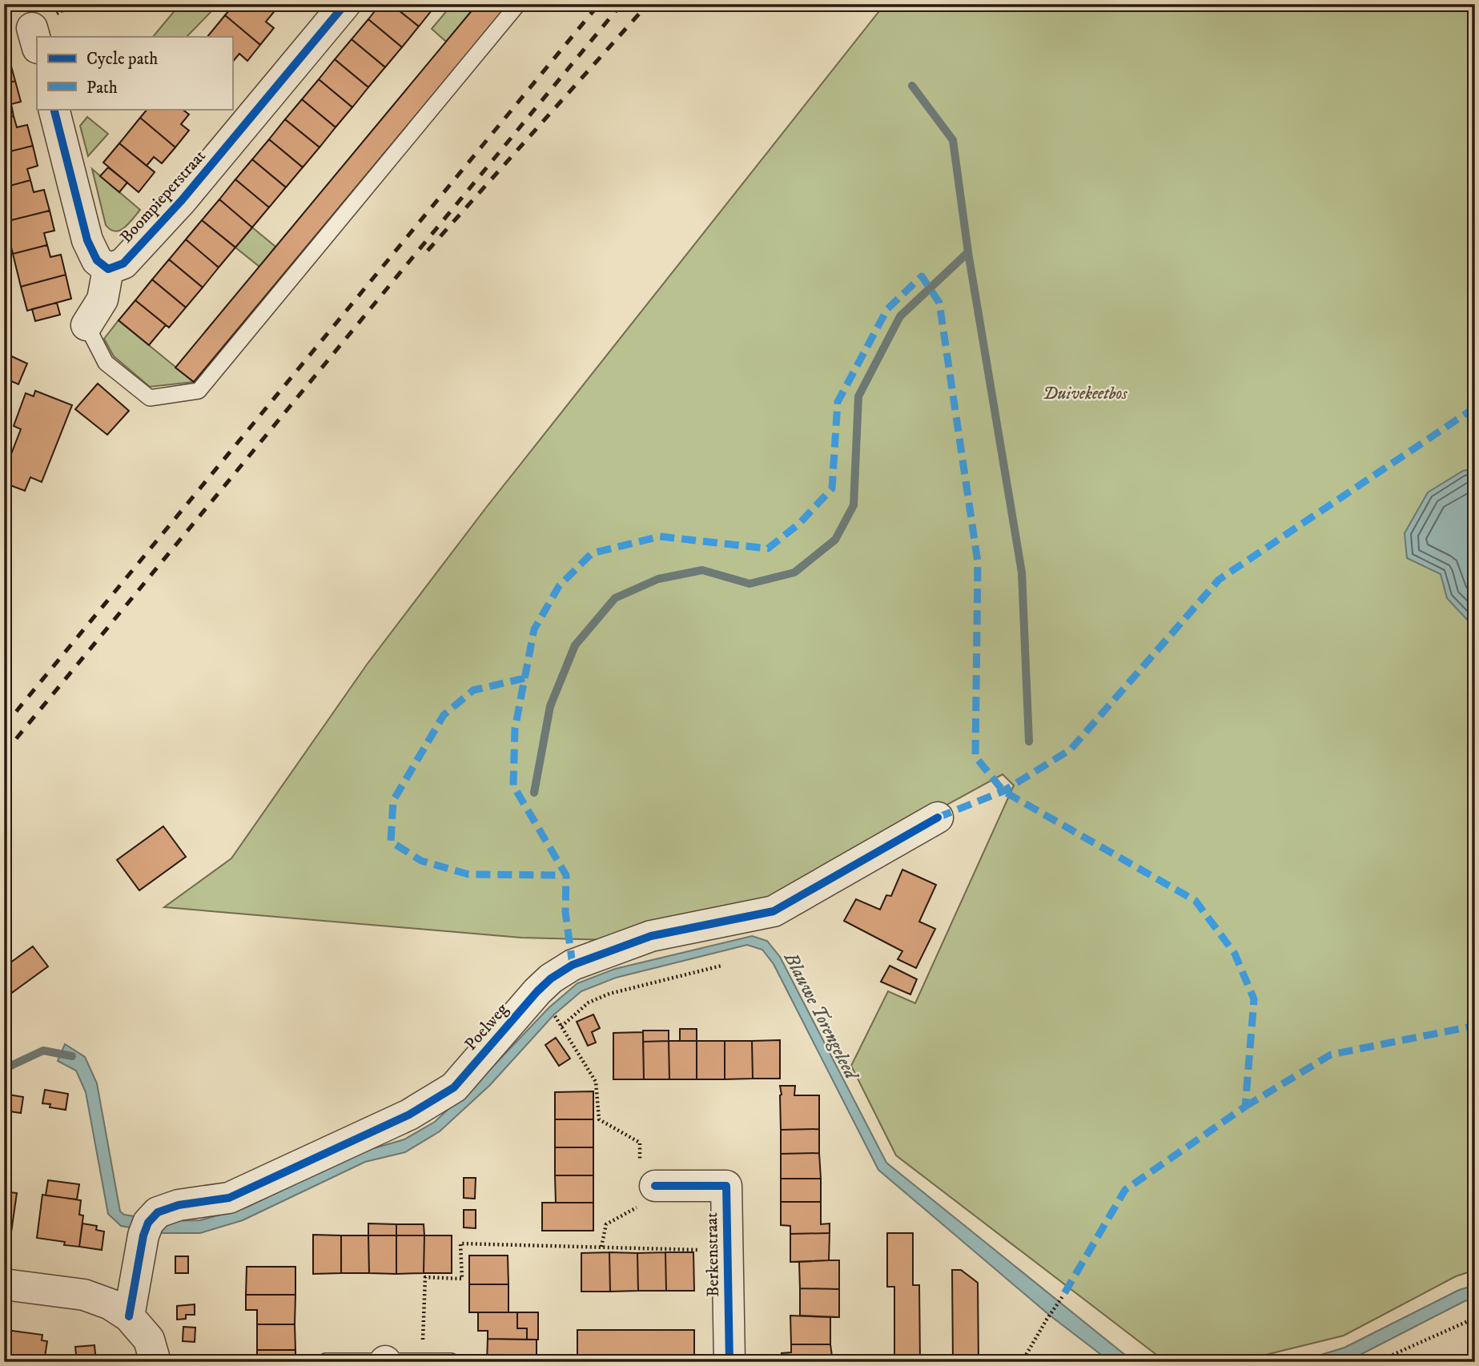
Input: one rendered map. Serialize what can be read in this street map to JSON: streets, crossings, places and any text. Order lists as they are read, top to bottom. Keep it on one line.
{"streets":{"street":["Boompieperstraat","Poelweg","Berkenstraat"]},"water":["Blauwe Torengeleed"],"parks":["Duivekeetbos"],"legend":["Cycle path","Path"]}
